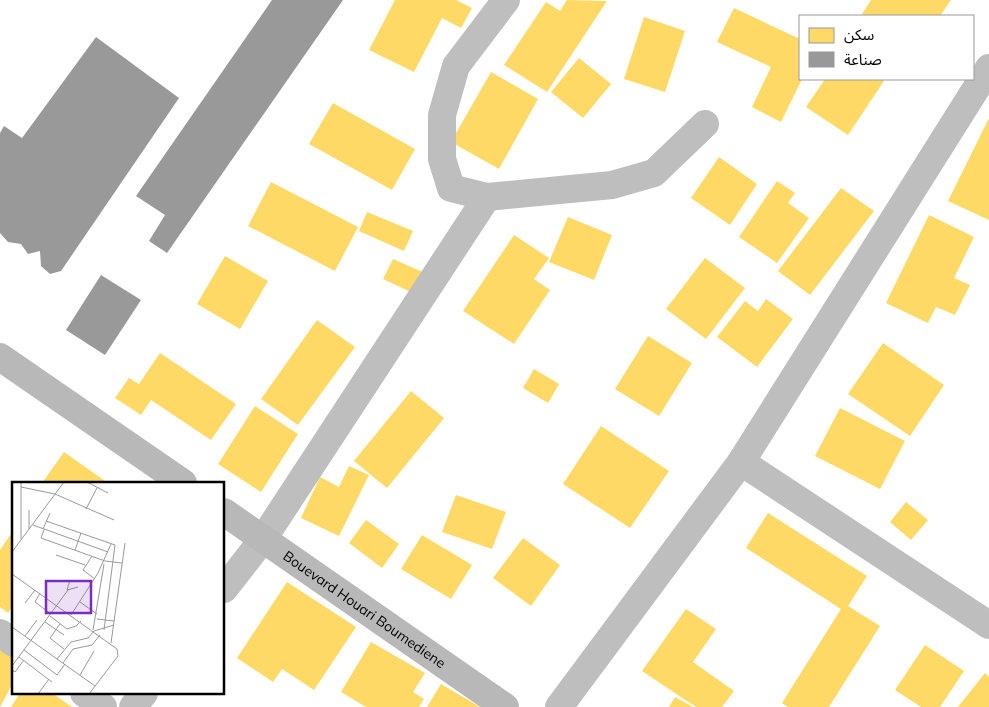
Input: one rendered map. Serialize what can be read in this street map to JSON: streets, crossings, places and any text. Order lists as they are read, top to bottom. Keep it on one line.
{"streets":{"street":["Bouevard Houari Boumediene"]},"legend":["سكن","صناعة"]}
